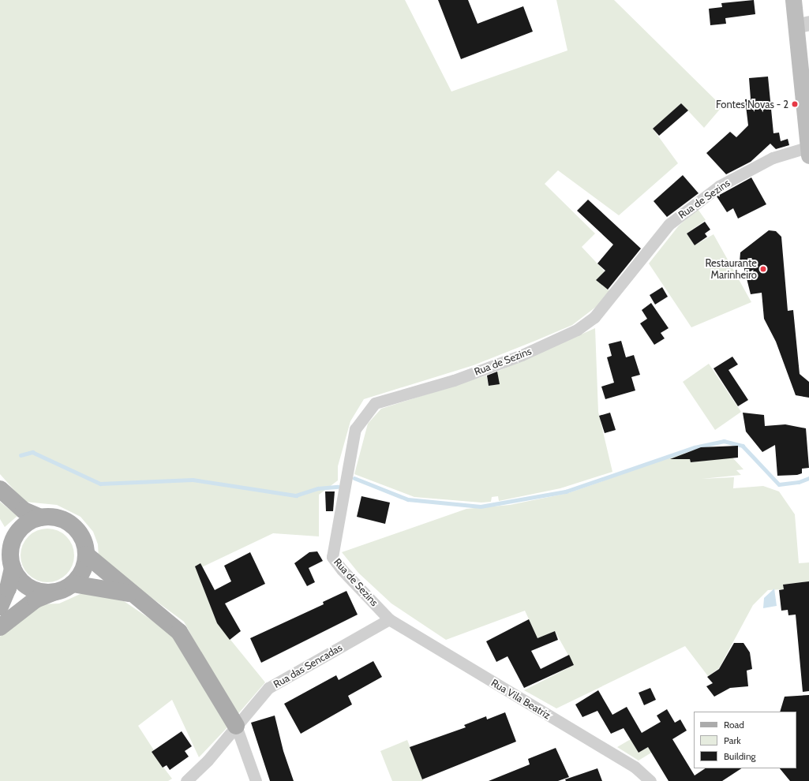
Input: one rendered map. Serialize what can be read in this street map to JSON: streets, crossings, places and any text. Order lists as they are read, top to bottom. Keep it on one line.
{"streets":{"street":["Rua de Sezins","Rua das Sencadas","Rua Vila Beatriz"]},"crossings":[["Rua de Sezins","Rua das Sencadas"],["Rua de Sezins","Rua Vila Beatriz"],["Rua das Sencadas","Rua Vila Beatriz"]],"places":["Fontes Novas - 2","Restaurante Marinheiro"],"legend":["Road","Park","Building"]}
